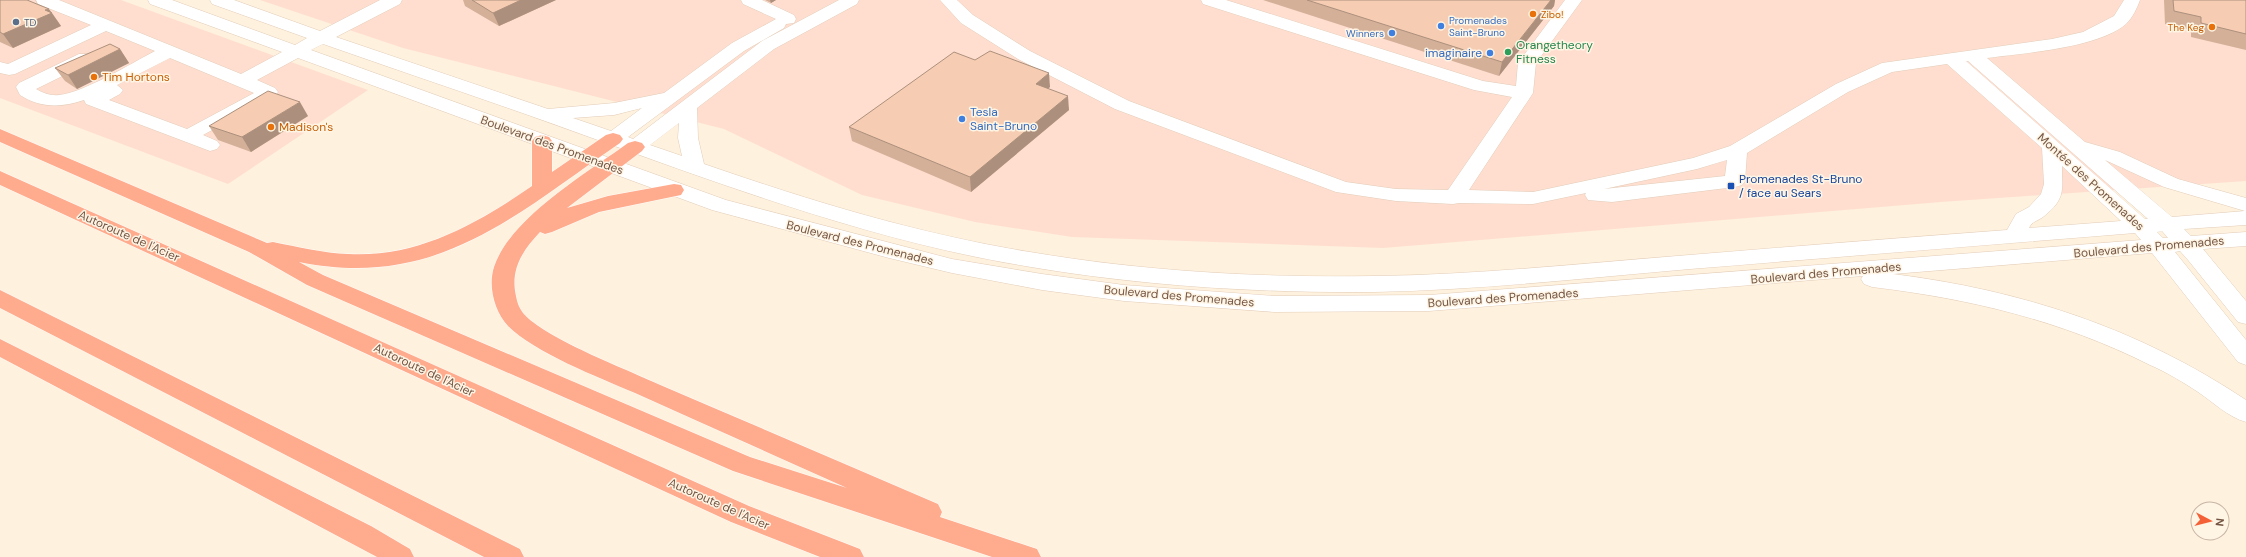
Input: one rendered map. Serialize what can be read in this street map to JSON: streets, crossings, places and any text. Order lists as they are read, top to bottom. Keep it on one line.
{"streets":{"highway":["Autoroute de l'Acier"],"street":["Boulevard des Promenades","Montée des Promenades"]},"crossings":[["Boulevard des Promenades","Montée des Promenades"]],"places":{"other":["Zibo!","TD","Promenades Saint-Bruno","The Keg","Winners","Orangetheory Fitness","imaginaire","Tim Hortons","Tesla Saint-Bruno","Madison's"],"transit":["Promenades St-Bruno / face au Sears"]},"north":"right"}
